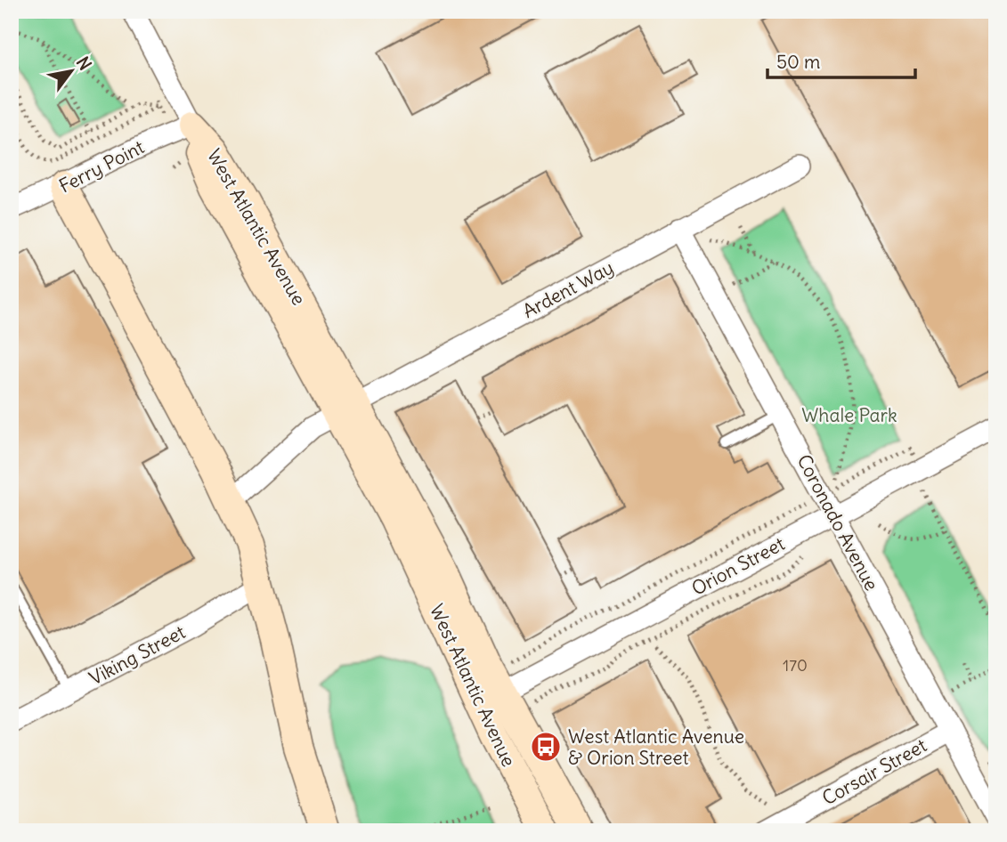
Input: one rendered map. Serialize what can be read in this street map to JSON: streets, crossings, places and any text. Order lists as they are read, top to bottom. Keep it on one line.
{"streets":{"street":["Ferry Point","West Atlantic Avenue","Ardent Way","Coronado Avenue","Orion Street","Viking Street","Corsair Street"]},"crossings":[["Ferry Point","West Atlantic Avenue"],["West Atlantic Avenue","Ardent Way"],["West Atlantic Avenue","Orion Street"],["Ardent Way","Coronado Avenue"],["Coronado Avenue","Orion Street"],["Coronado Avenue","Corsair Street"]],"parks":["Whale Park"],"places":{"bus stop":["West Atlantic Avenue & Orion Street"]},"house_numbers":["170"],"scale_bar":"50 m","north":"top right"}
